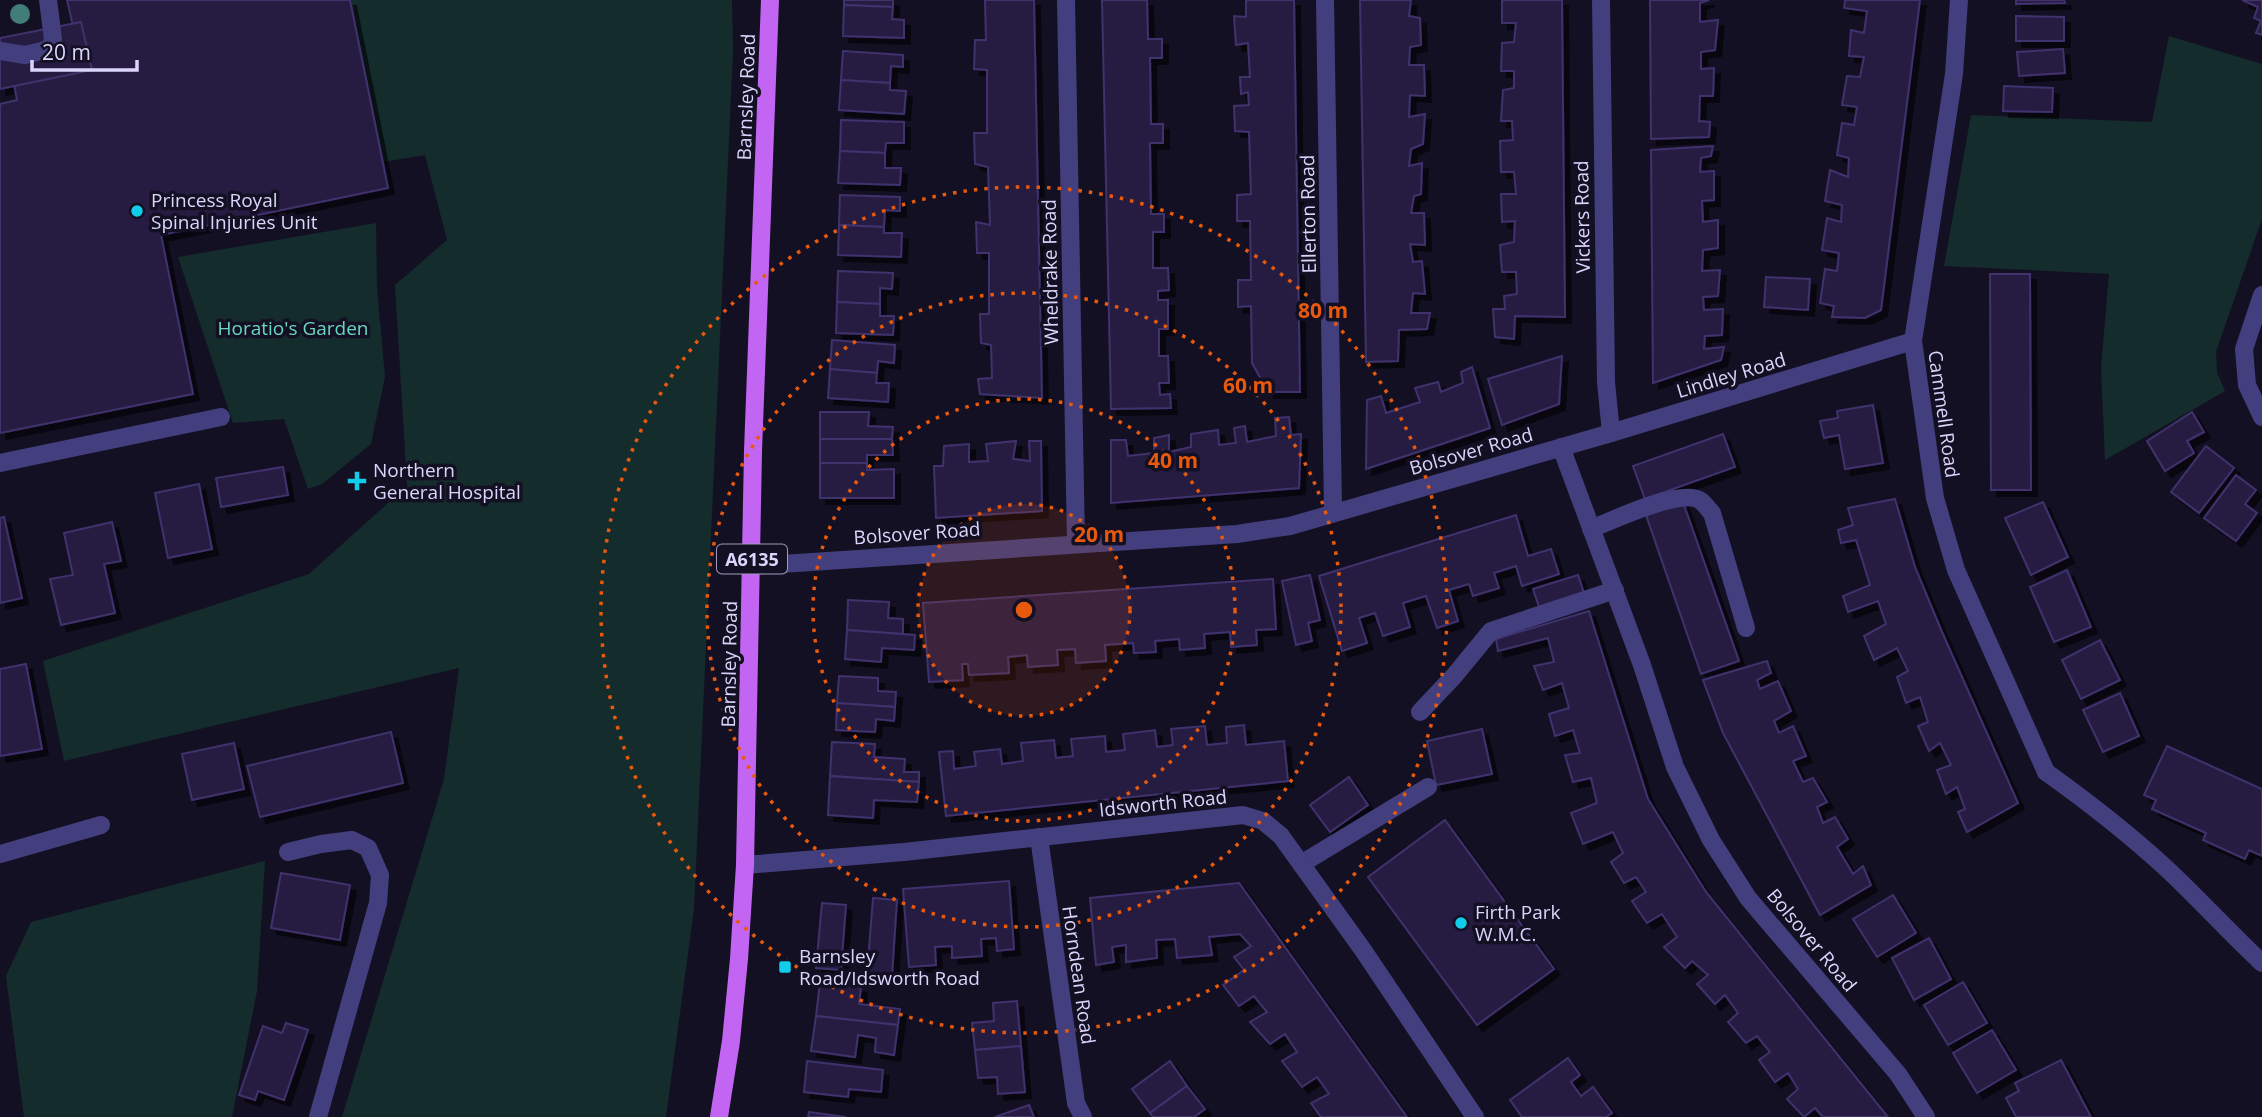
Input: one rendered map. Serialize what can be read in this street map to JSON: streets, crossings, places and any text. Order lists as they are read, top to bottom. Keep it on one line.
{"streets":{"main road":["Barnsley Road","A6135"],"street":["Ellerton Road","Vickers Road","Wheldrake Road","Lindley Road","Cammell Road","Bolsover Road","Idsworth Road","Horndean Road"]},"crossings":[["Barnsley Road","Bolsover Road"],["Barnsley Road","Idsworth Road"],["Ellerton Road","Bolsover Road"],["Vickers Road","Lindley Road"],["Wheldrake Road","Bolsover Road"],["Lindley Road","Cammell Road"],["Lindley Road","Bolsover Road"],["Idsworth Road","Horndean Road"]],"parks":["Horatio's Garden"],"places":{"other":["Princess Royal Spinal Injuries Unit","Firth Park W.M.C."],"health":["Northern General Hospital"],"transit":["Barnsley Road/Idsworth Road"]},"scale_bar":"20 m","rings":["80 m","60 m","40 m","20 m"]}
